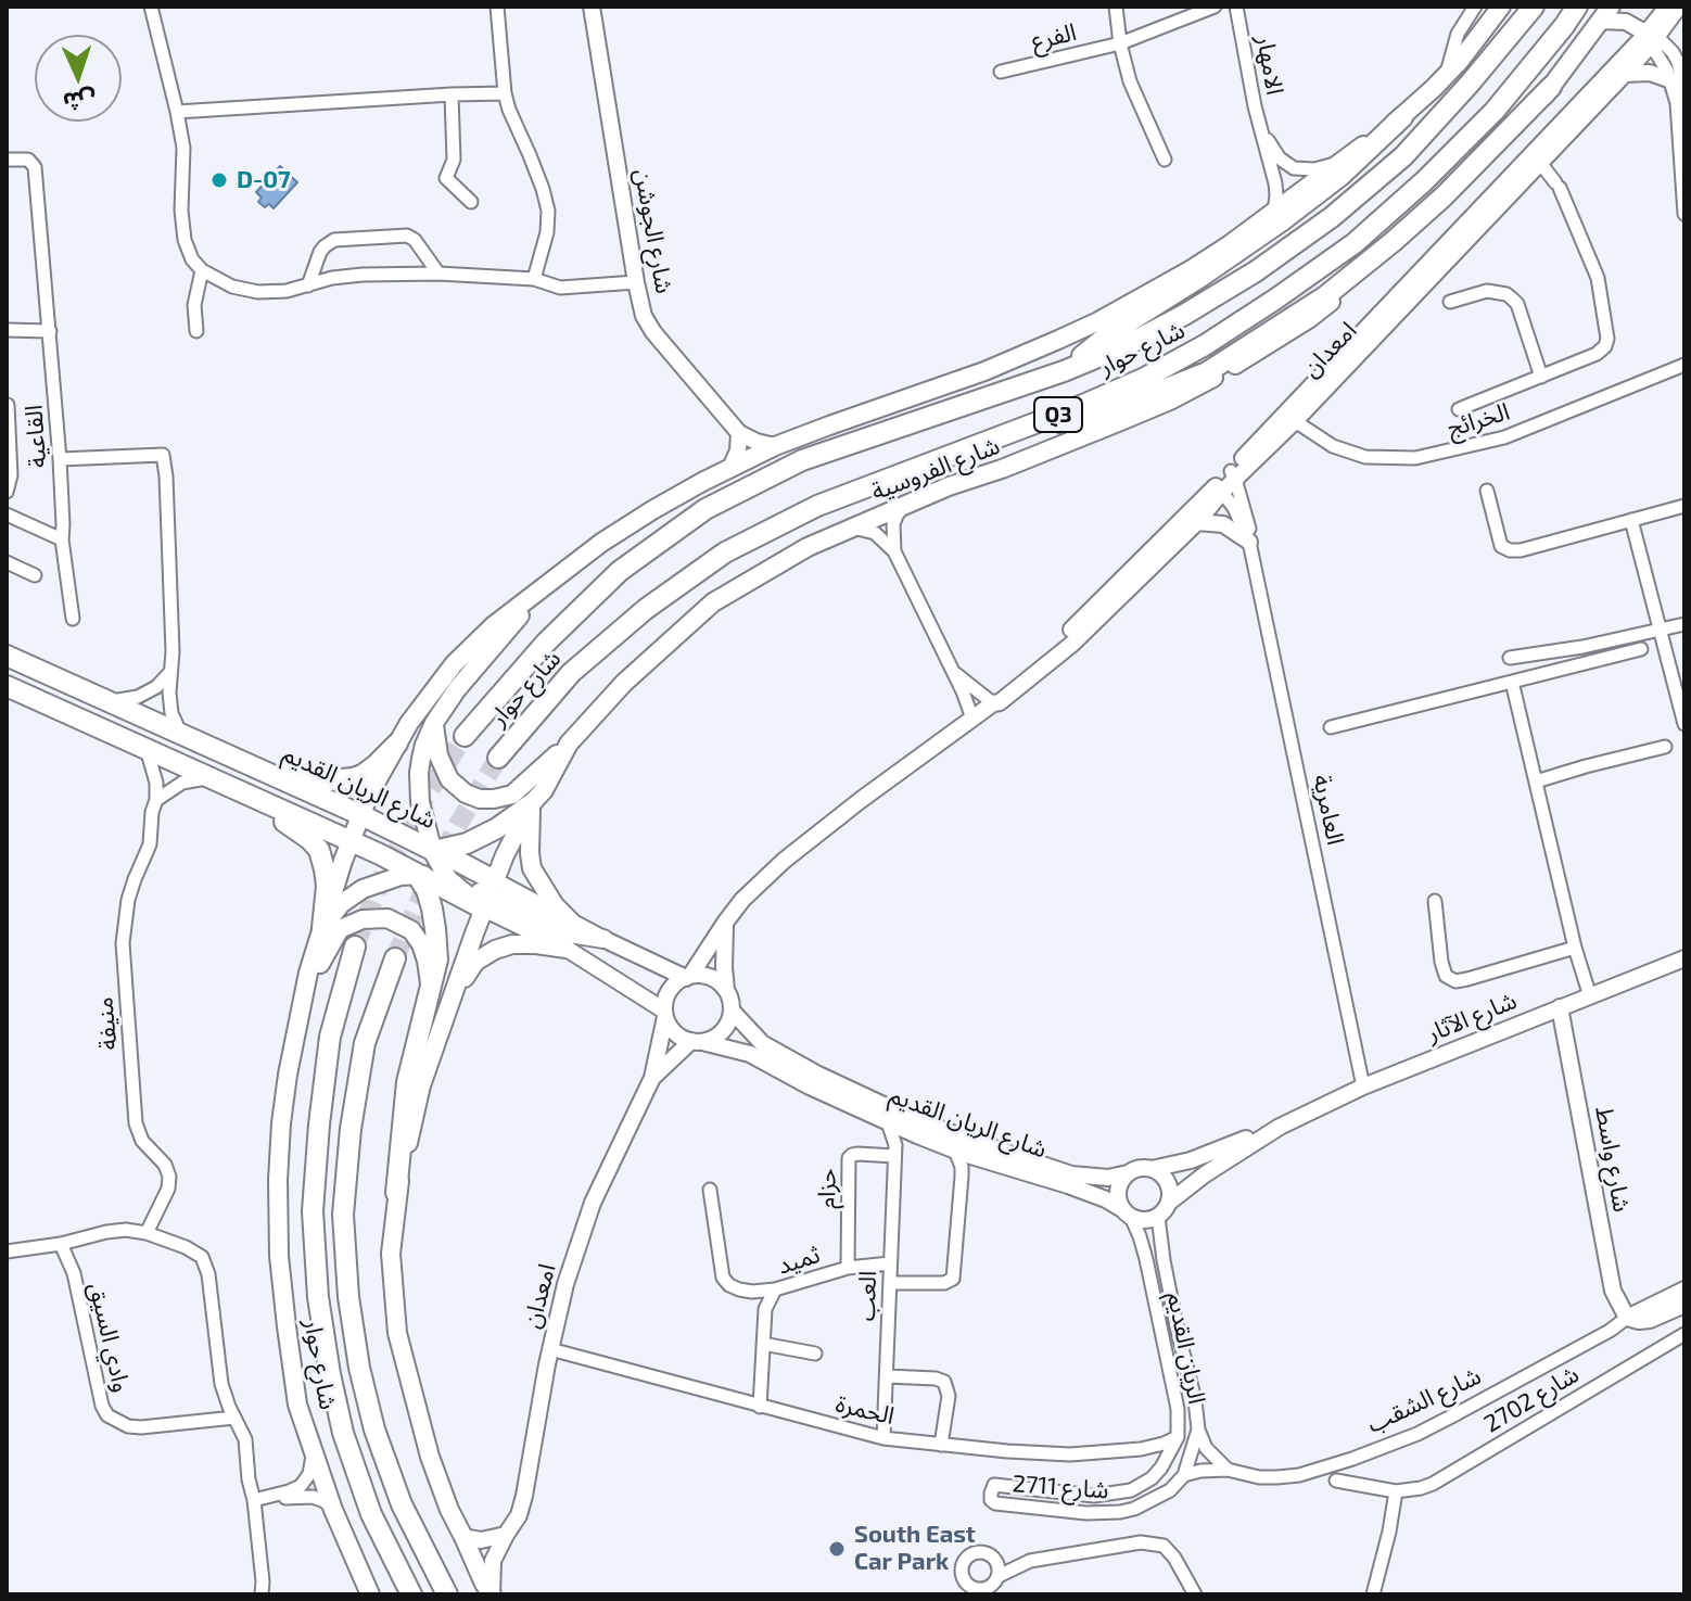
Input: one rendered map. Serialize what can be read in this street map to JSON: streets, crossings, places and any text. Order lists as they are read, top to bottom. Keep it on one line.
{"streets":{"highway":["شارع حوار","Q3","شارع الريان القديم"],"main road":["شارع الفروسية"],"street":["الفرع","الامهار","شارع الجوشن","امعدان","الخرائج","القاعية","العامرية","شارع الآثار","منيفة","شارع واسط","حزام","ثميد","العب","وادي السيق","الريان القديم","شارع 2702","شارع الشقب","الحمرة","شارع 2711"]},"crossings":[["امعدان","الخرائج"],["امعدان","شارع الريان القديم"],["امعدان","الحمرة"],["شارع الفروسية","شارع الريان القديم"],["شارع الريان القديم","شارع الآثار"],["شارع الريان القديم","منيفة"],["شارع الريان القديم","العب"],["شارع الريان القديم","الريان القديم"],["العامرية","شارع الآثار"],["شارع الآثار","شارع واسط"],["شارع الآثار","الريان القديم"],["شارع واسط","شارع الشقب"],["حزام","ثميد"],["حزام","العب"],["ثميد","العب"],["ثميد","الحمرة"],["العب","الحمرة"],["الريان القديم","شارع الشقب"],["الريان القديم","الحمرة"],["الريان القديم","شارع 2711"],["شارع الشقب","شارع 2711"]],"places":["D-07","South East Car Park"],"north":"bottom"}
